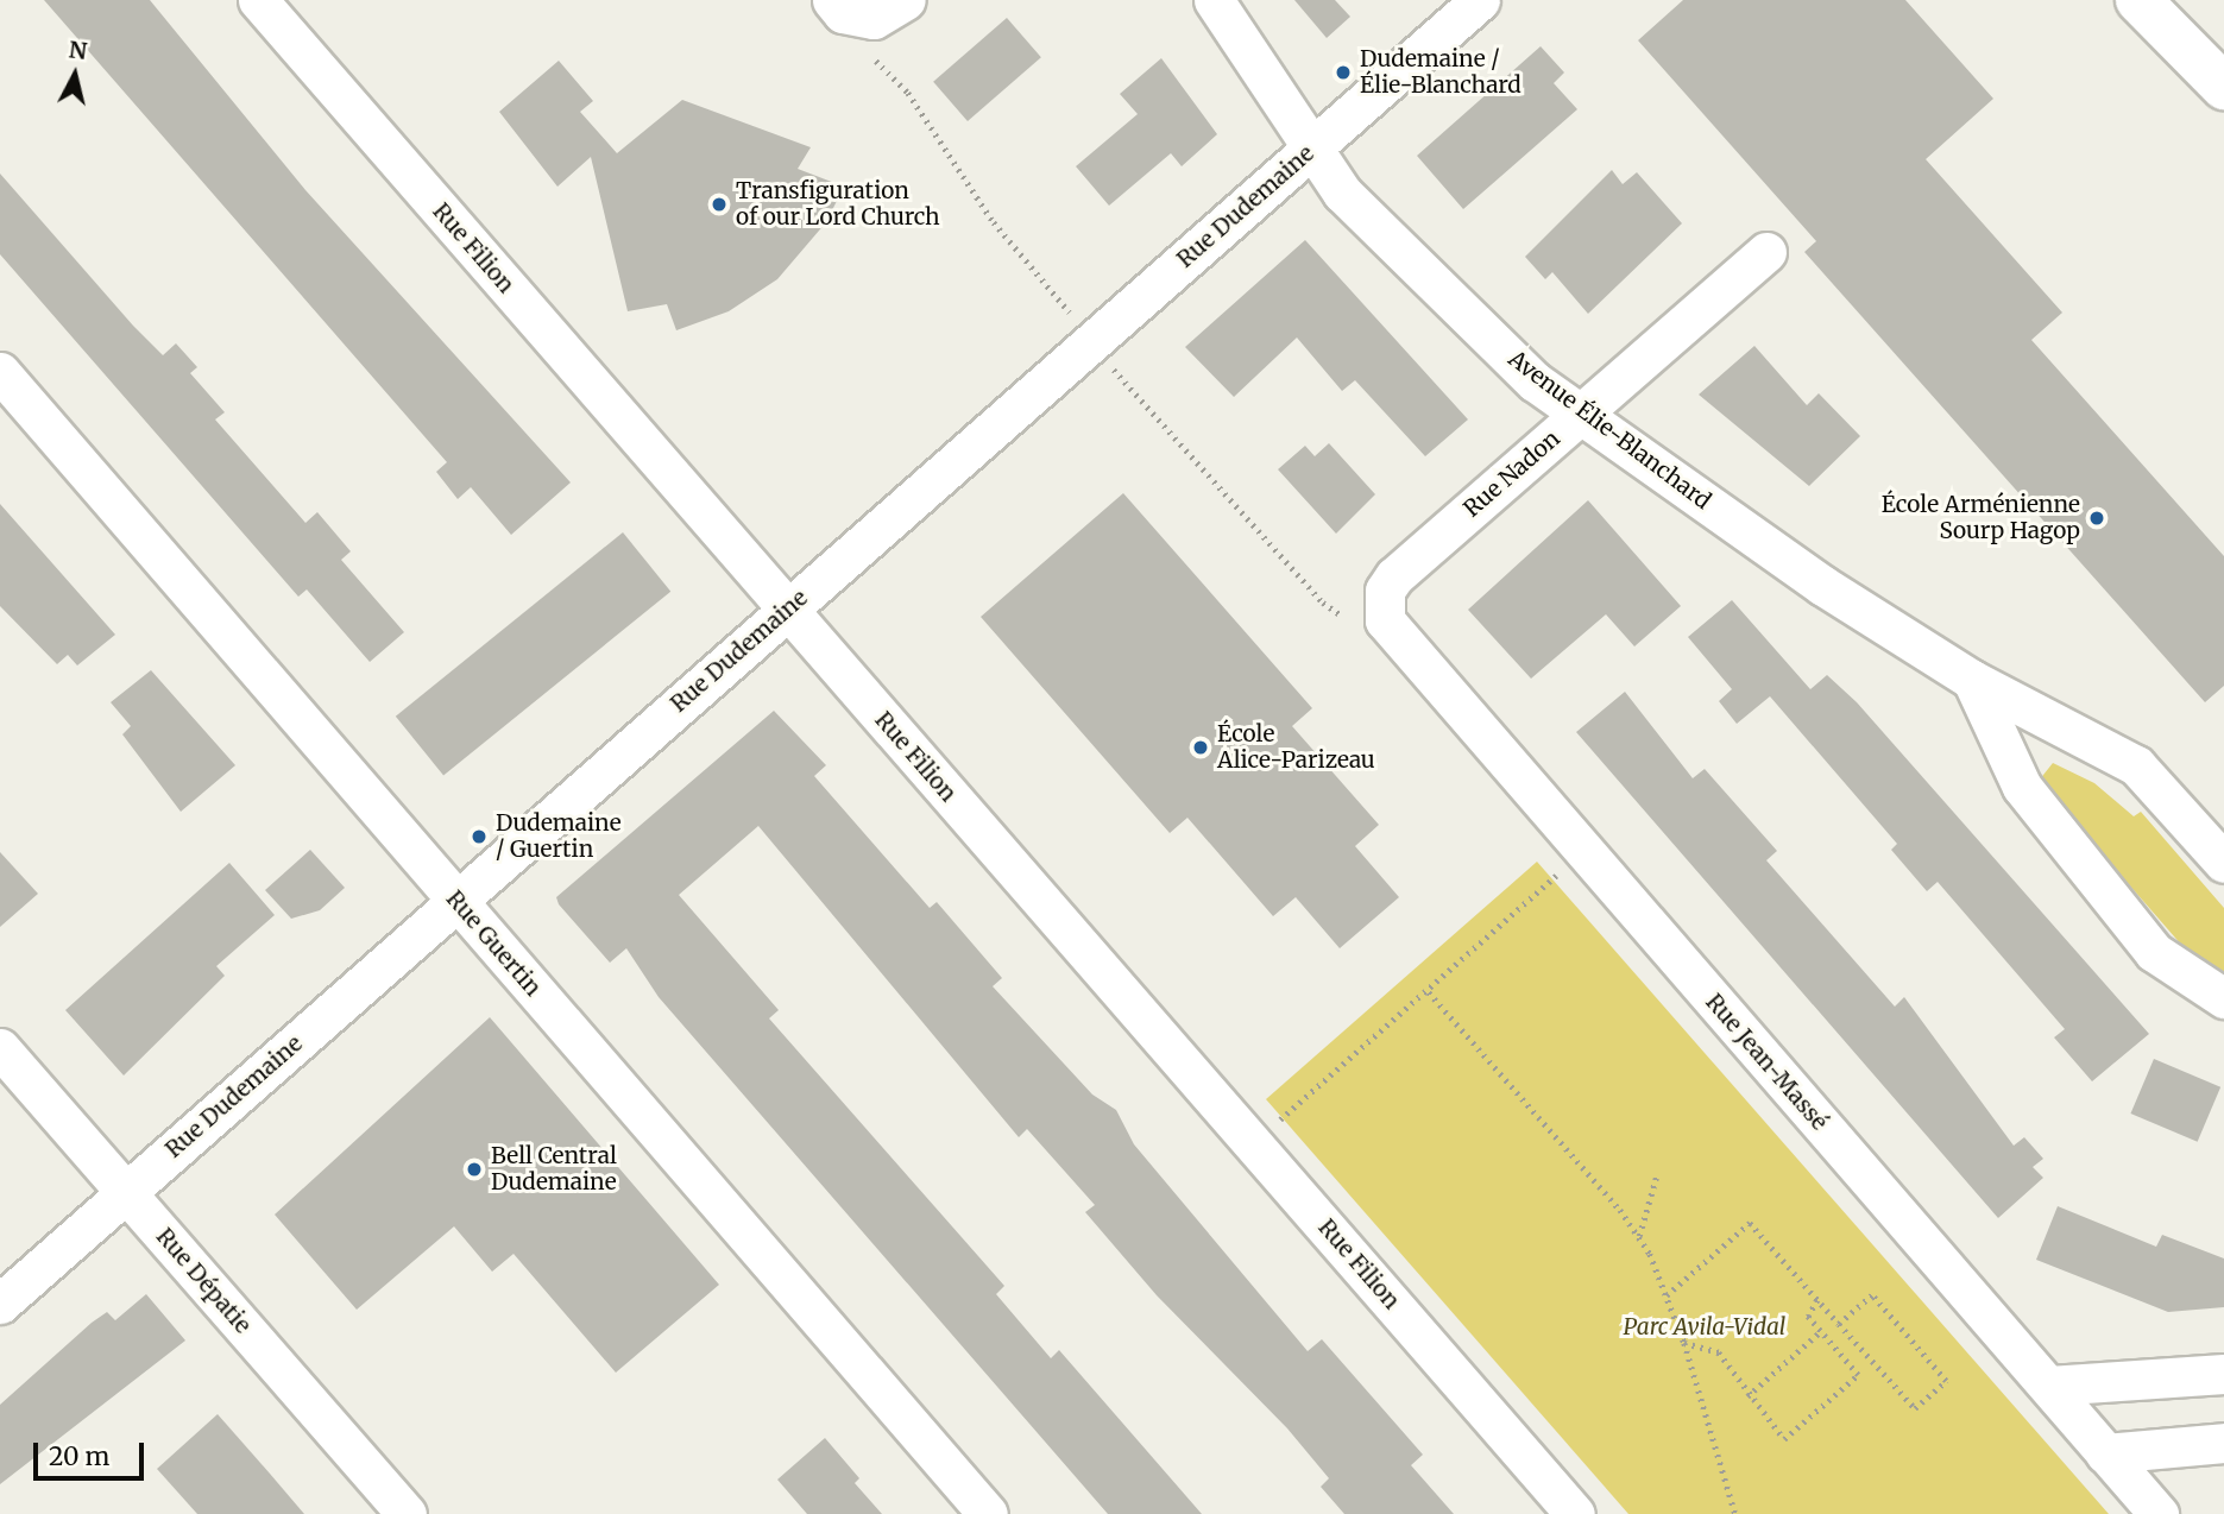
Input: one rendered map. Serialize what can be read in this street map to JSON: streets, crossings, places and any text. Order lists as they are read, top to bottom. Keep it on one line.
{"streets":{"street":["Rue Dudemaine","Rue Filion","Avenue Élie-Blanchard","Rue Nadon","Rue Guertin","Rue Jean-Massé","Rue Dépatie"]},"crossings":[["Rue Dudemaine","Rue Filion"],["Rue Dudemaine","Avenue Élie-Blanchard"],["Rue Dudemaine","Rue Guertin"],["Rue Dudemaine","Rue Dépatie"],["Avenue Élie-Blanchard","Rue Nadon"],["Rue Nadon","Rue Jean-Massé"]],"parks":["Parc Avila-Vidal"],"places":["Dudemaine / Élie-Blanchard","Transfiguration of our Lord Church","École Arménienne Sourp Hagop","École Alice-Parizeau","Dudemaine / Guertin","Bell Central Dudemaine"],"scale_bar":"20 m","north":"top"}
